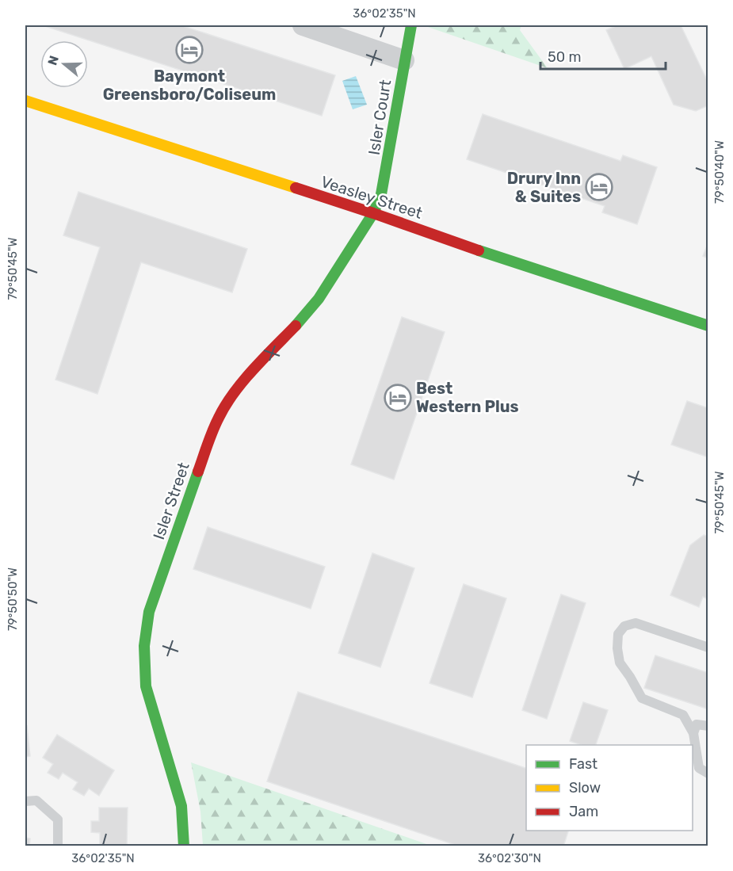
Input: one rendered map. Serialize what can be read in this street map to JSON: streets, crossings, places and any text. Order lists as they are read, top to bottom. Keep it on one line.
{"streets":{"street":["Isler Court","Veasley Street","Isler Street"]},"crossings":[["Isler Court","Veasley Street"],["Isler Court","Isler Street"],["Veasley Street","Isler Street"]],"places":{"hotel":["Baymont Greensboro/Coliseum","Drury Inn & Suites","Best Western Plus"]},"legend":["Fast","Slow","Jam"],"scale_bar":"50 m","north":"left","coordinates":["36°02'35\"N","79°50'40\"W","79°50'45\"W","79°50'50\"W","36°02'30\"N"]}
